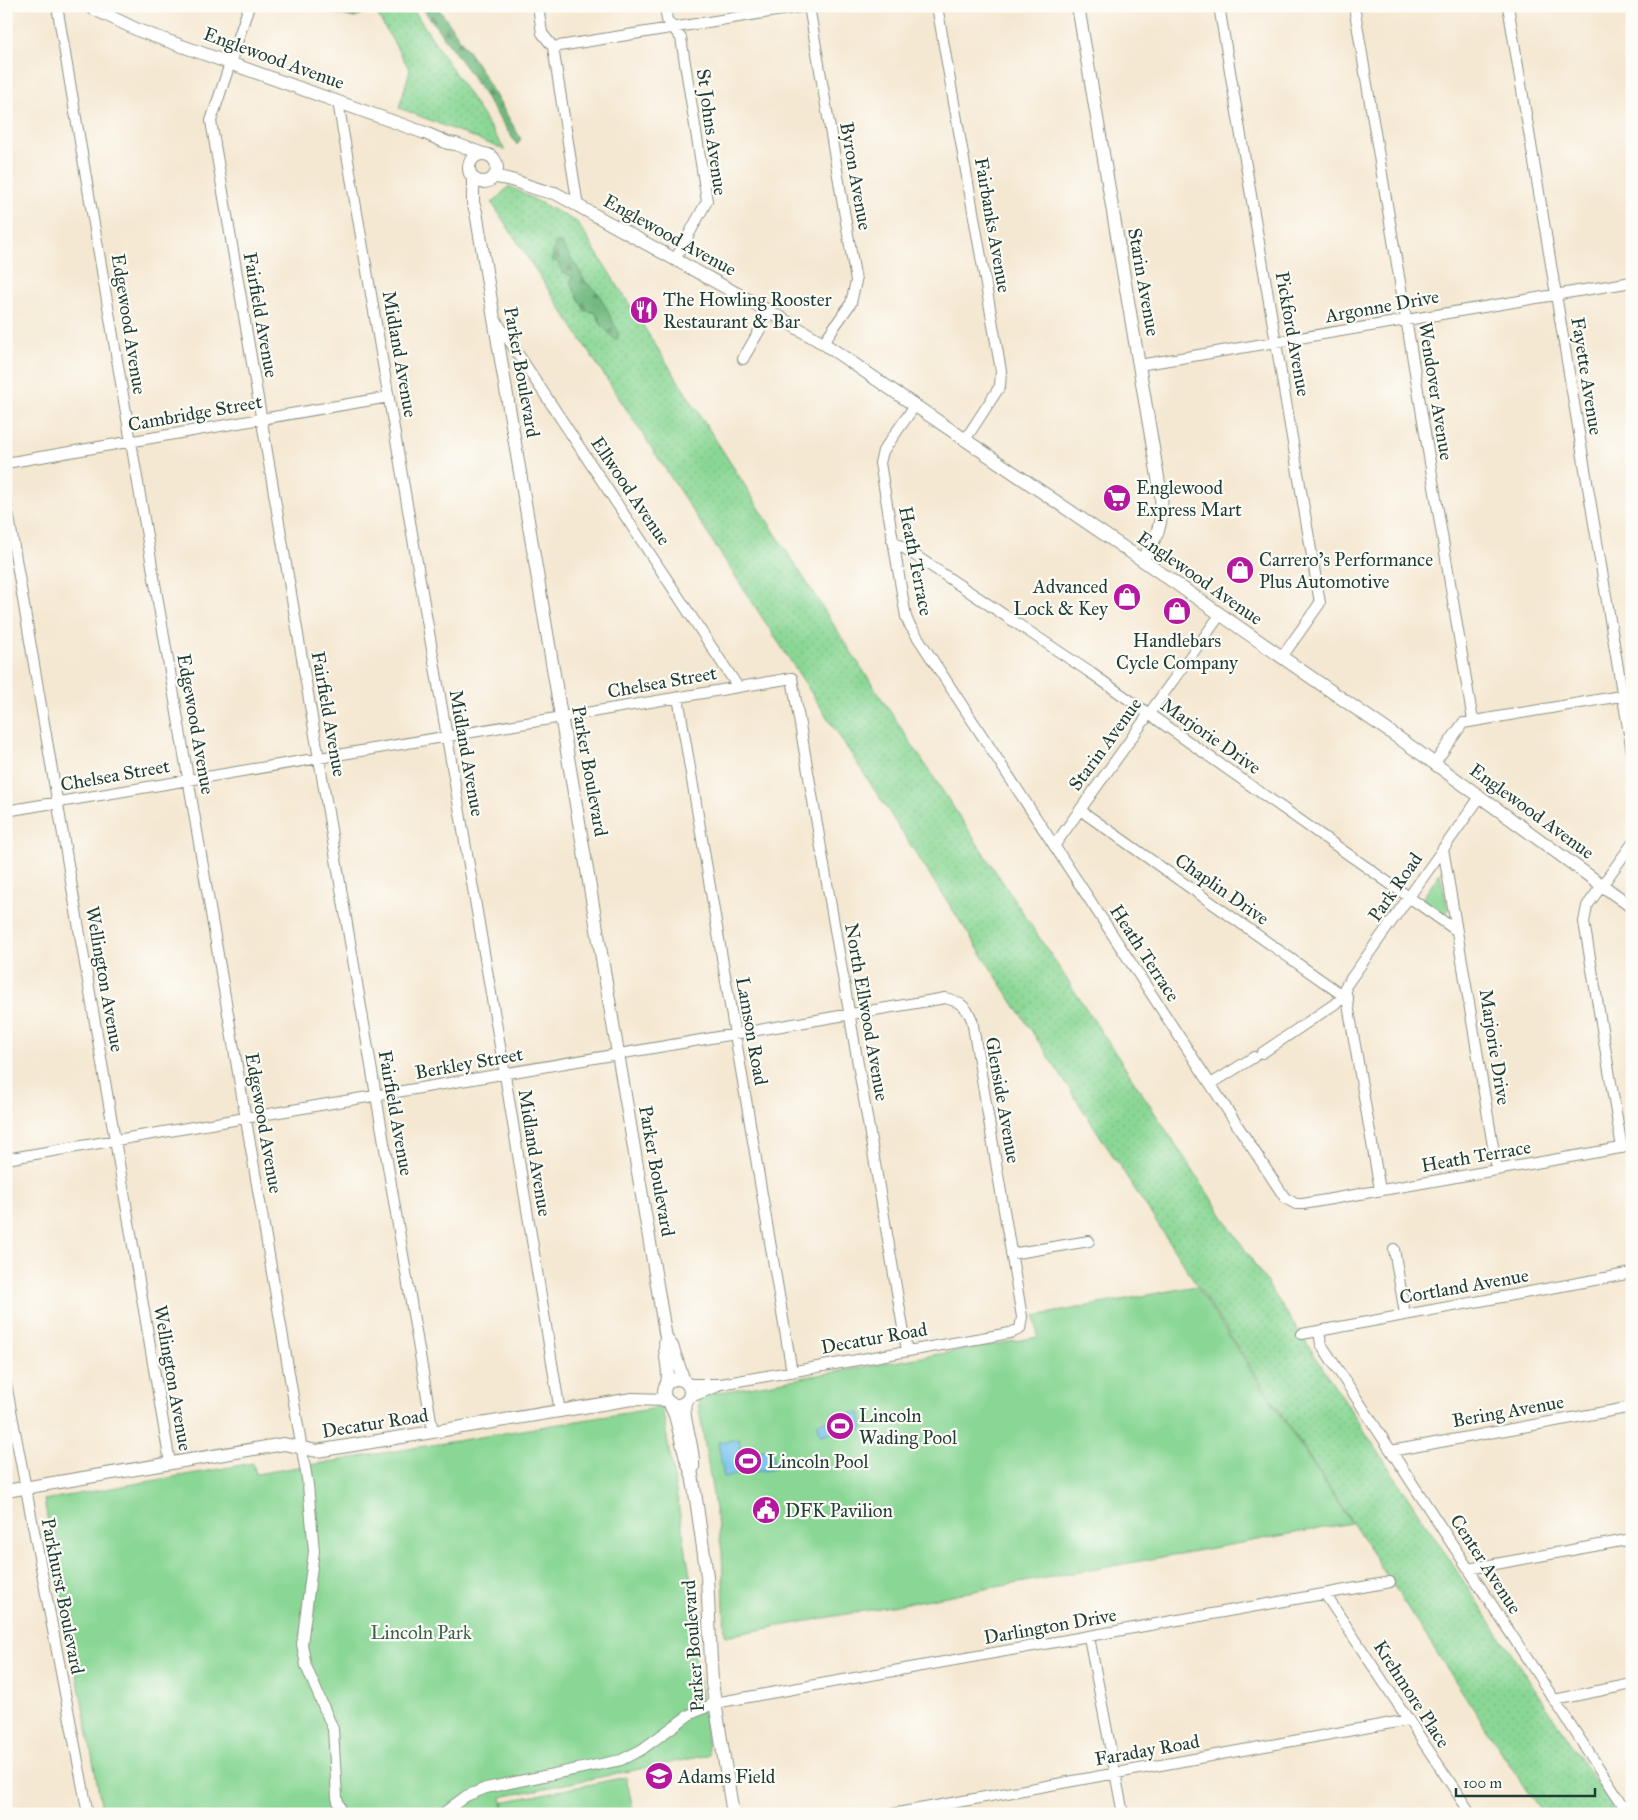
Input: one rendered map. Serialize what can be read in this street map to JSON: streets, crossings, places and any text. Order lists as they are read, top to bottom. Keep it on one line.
{"streets":{"street":["Englewood Avenue","St Johns Avenue","Byron Avenue","Fairbanks Avenue","Starin Avenue","Argonne Drive","Fairfield Avenue","Edgewood Avenue","Pickford Avenue","Midland Avenue","Parker Boulevard","Fayette Avenue","Wendover Avenue","Cambridge Street","Ellwood Avenue","Heath Terrace","Chelsea Street","Marjorie Drive","Park Road","Chaplin Drive","Wellington Avenue","North Ellwood Avenue","Lamson Road","Berkley Street","Glenside Avenue","Cortland Avenue","Decatur Road","Bering Avenue","Center Avenue","Parkhurst Boulevard","Darlington Drive","Krehmore Place","Faraday Road"]},"crossings":[["Englewood Avenue","St Johns Avenue"],["Englewood Avenue","Byron Avenue"],["Englewood Avenue","Fairbanks Avenue"],["Englewood Avenue","Starin Avenue"],["Englewood Avenue","Fairfield Avenue"],["Englewood Avenue","Pickford Avenue"],["Englewood Avenue","Midland Avenue"],["Englewood Avenue","Parker Boulevard"],["Englewood Avenue","Heath Terrace"],["Englewood Avenue","Park Road"],["Starin Avenue","Argonne Drive"],["Starin Avenue","Heath Terrace"],["Starin Avenue","Marjorie Drive"],["Starin Avenue","Chaplin Drive"],["Argonne Drive","Pickford Avenue"],["Argonne Drive","Fayette Avenue"],["Argonne Drive","Wendover Avenue"],["Fairfield Avenue","Cambridge Street"],["Fairfield Avenue","Chelsea Street"],["Fairfield Avenue","Berkley Street"],["Fairfield Avenue","Decatur Road"],["Edgewood Avenue","Cambridge Street"],["Edgewood Avenue","Chelsea Street"],["Edgewood Avenue","Berkley Street"],["Edgewood Avenue","Decatur Road"],["Midland Avenue","Cambridge Street"],["Midland Avenue","Chelsea Street"],["Midland Avenue","Berkley Street"],["Midland Avenue","Decatur Road"],["Parker Boulevard","Ellwood Avenue"],["Parker Boulevard","Chelsea Street"],["Parker Boulevard","Berkley Street"],["Parker Boulevard","Decatur Road"],["Parker Boulevard","Darlington Drive"],["Ellwood Avenue","Chelsea Street"],["Heath Terrace","Marjorie Drive"],["Chelsea Street","Wellington Avenue"],["Chelsea Street","North Ellwood Avenue"],["Chelsea Street","Lamson Road"],["Marjorie Drive","Park Road"],["Park Road","Chaplin Drive"],["Wellington Avenue","Berkley Street"],["Wellington Avenue","Decatur Road"],["North Ellwood Avenue","Berkley Street"],["North Ellwood Avenue","Glenside Avenue"],["North Ellwood Avenue","Decatur Road"],["Lamson Road","Berkley Street"],["Lamson Road","Decatur Road"],["Berkley Street","Glenside Avenue"],["Glenside Avenue","Decatur Road"],["Cortland Avenue","Center Avenue"],["Decatur Road","Parkhurst Boulevard"],["Bering Avenue","Center Avenue"],["Darlington Drive","Krehmore Place"],["Krehmore Place","Faraday Road"]],"parks":["Lincoln Park"],"places":{"restaurant":["The Howling Rooster Restaurant & Bar"],"supermarket":["Englewood Express Mart"],"shop":["Carrero's Performance Plus Automotive","Advanced Lock & Key","Handlebars Cycle Company"],"sports":["Lincoln Wading Pool","Lincoln Pool"],"public building":["DFK Pavilion"],"school or university":["Adams Field"]},"scale_bar":"100 m"}
